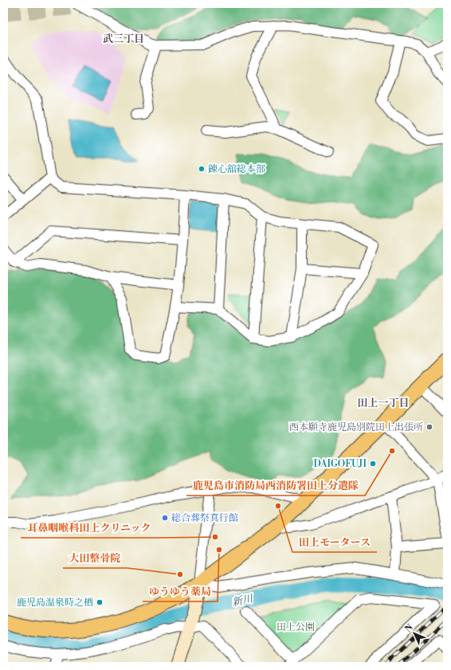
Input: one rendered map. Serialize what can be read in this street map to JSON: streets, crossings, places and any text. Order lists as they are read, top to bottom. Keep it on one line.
{"districts":["武三丁目","田上一丁目"],"water":["新川"],"parks":["田上公園"],"places":["錬心舘総本部","西本願寺鹿児島別院田上出張所","鹿児島市消防局西消防署田上分遣隊","DAIGOFUJI","田上モータース","総合葬祭真行館","耳鼻咽喉科田上クリニック","ゆうゆう薬局","大田整骨院","鹿児島温泉時之栖"],"north":"top left"}
